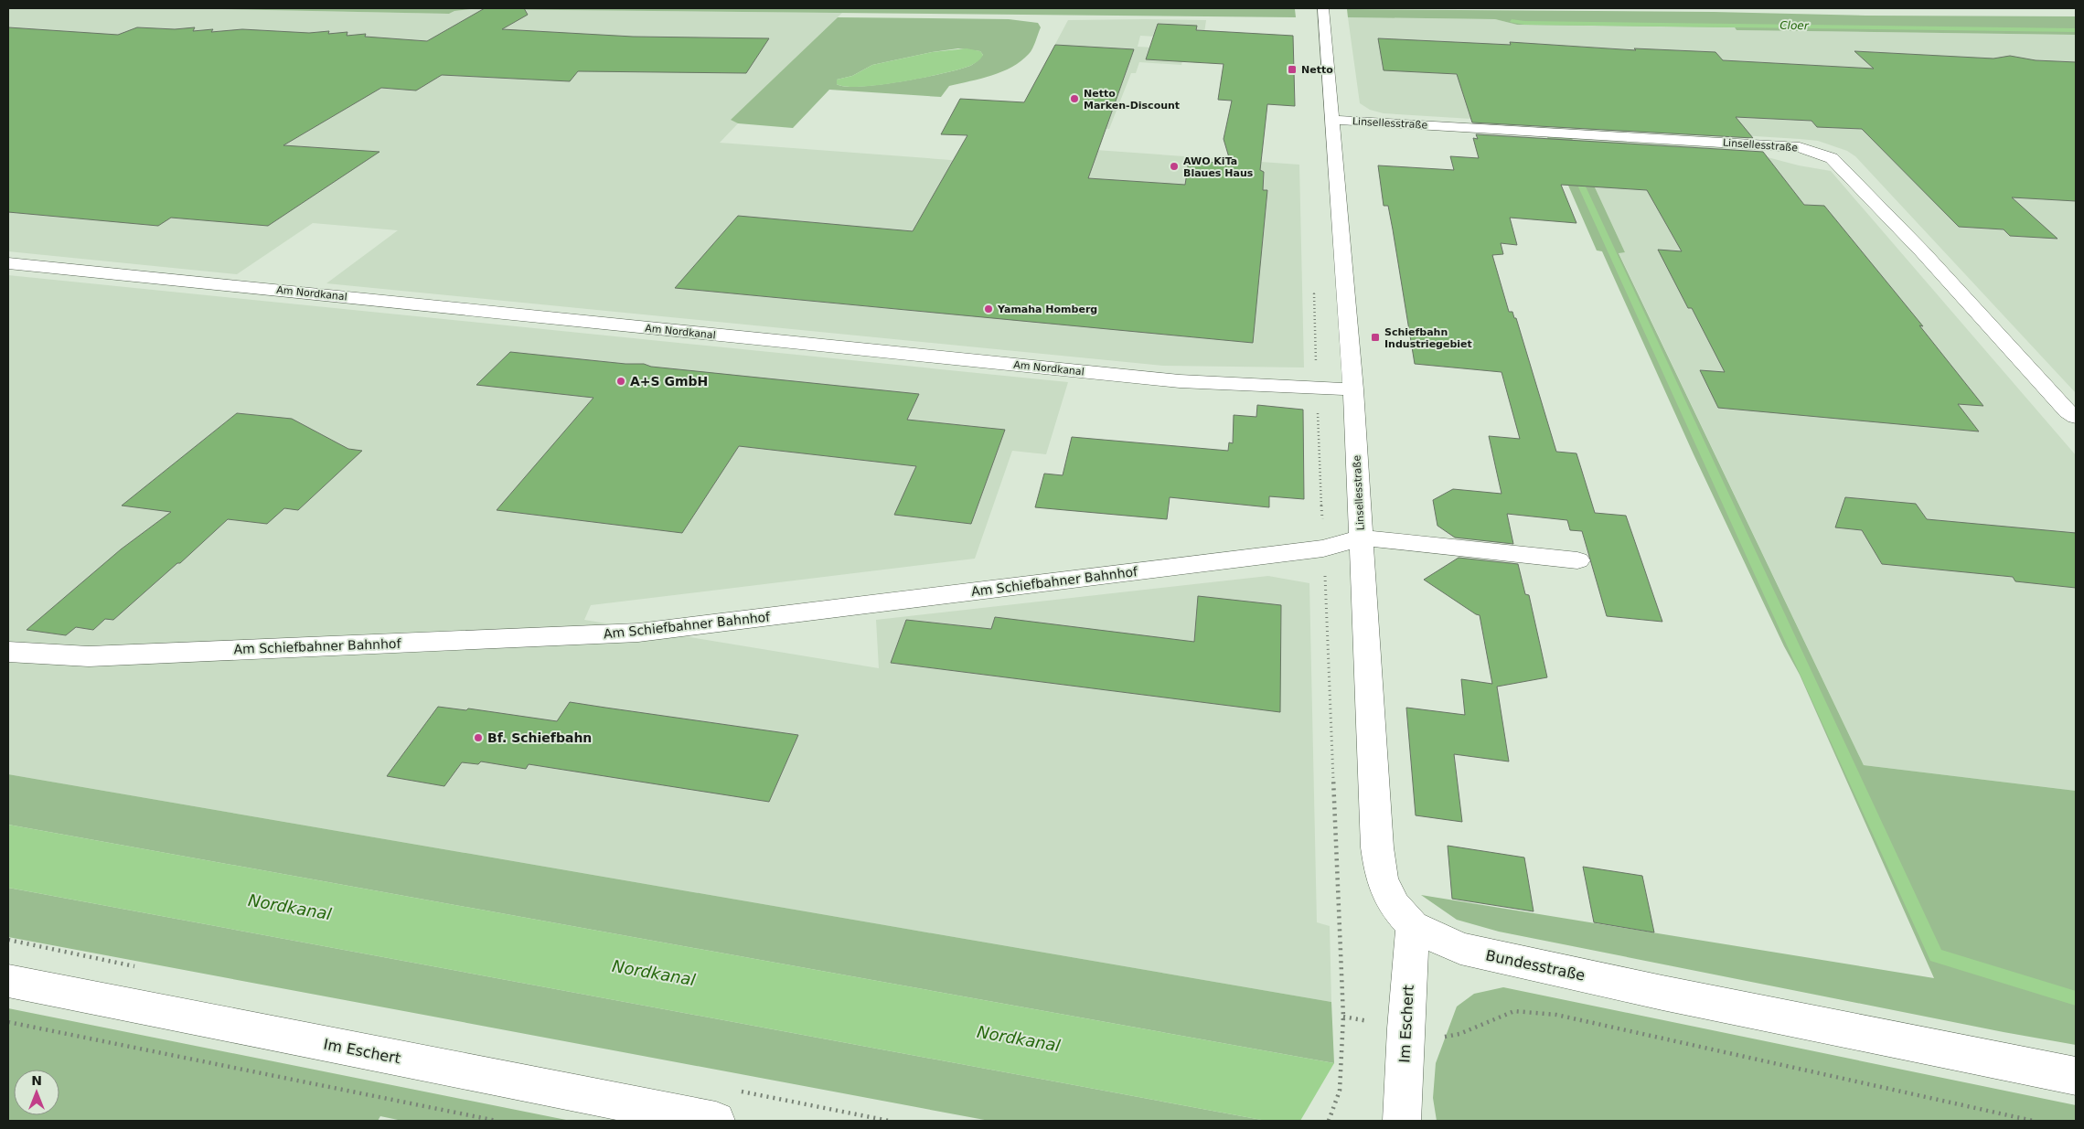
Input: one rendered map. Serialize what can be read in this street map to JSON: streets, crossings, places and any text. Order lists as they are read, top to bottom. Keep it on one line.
{"streets":{"street":["Linsellesstraße","Am Nordkanal","Am Schiefbahner Bahnhof","Bundesstraße","Im Eschert"]},"crossings":[["Linsellesstraße","Am Nordkanal"],["Linsellesstraße","Am Schiefbahner Bahnhof"],["Linsellesstraße","Bundesstraße"],["Linsellesstraße","Im Eschert"],["Bundesstraße","Im Eschert"]],"water":["Cloer","Nordkanal"],"places":{"transit":["Netto","Schiefbahn Industriegebiet"],"other":["Netto Marken-Discount","AWO KiTa Blaues Haus","Yamaha Homberg","A+S GmbH","Bf. Schiefbahn"]},"north":"top"}
